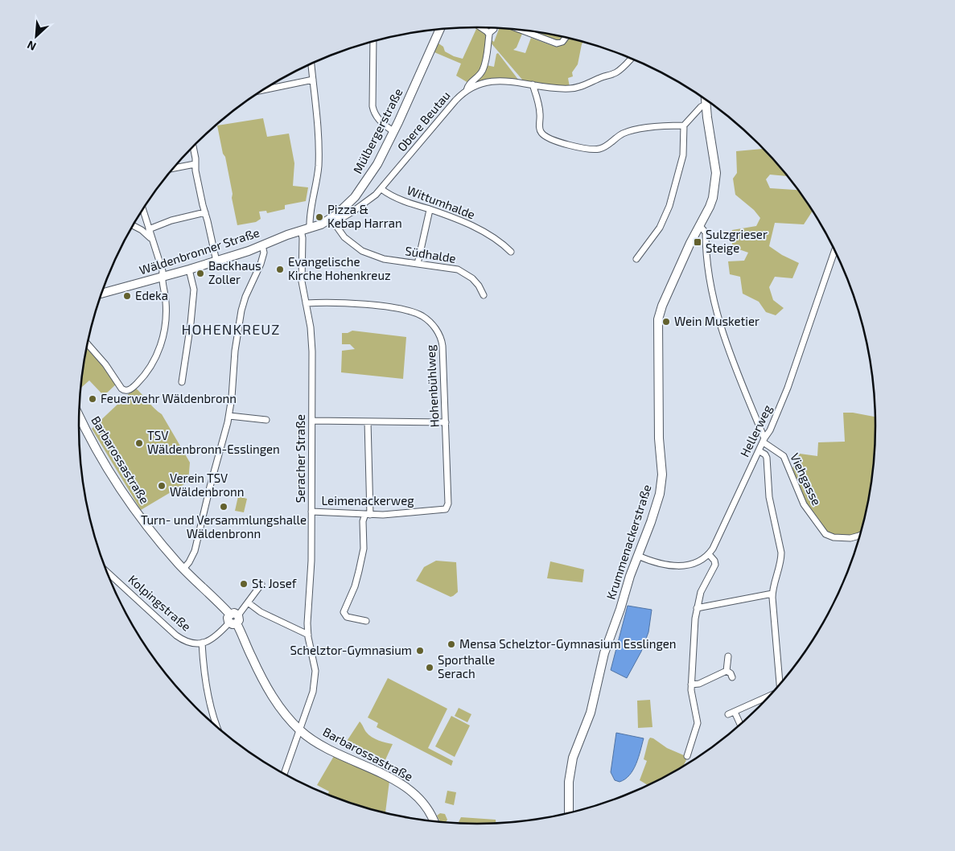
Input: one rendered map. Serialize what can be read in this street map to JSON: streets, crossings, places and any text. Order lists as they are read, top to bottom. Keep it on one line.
{"streets":{"street":["Obere Beutau","Mülbergerstraße","Wittumhalde","Wäldenbronner Straße","Südhalde","Hohenbühlweg","Hellerweg","Seracher Straße","Barbarossastraße","Viehgasse","Leimenackerweg","Krummenackerstraße","Kolpingstraße"]},"crossings":[["Obere Beutau","Mülbergerstraße"],["Obere Beutau","Wittumhalde"],["Obere Beutau","Südhalde"],["Mülbergerstraße","Wäldenbronner Straße"],["Mülbergerstraße","Südhalde"],["Wäldenbronner Straße","Seracher Straße"],["Hohenbühlweg","Seracher Straße"],["Hohenbühlweg","Leimenackerweg"],["Hellerweg","Viehgasse"],["Seracher Straße","Barbarossastraße"],["Seracher Straße","Leimenackerweg"]],"districts":["HOHENKREUZ"],"places":{"other":["Pizza & Kebap Harran","Evangelische Kirche Hohenkreuz","Backhaus Zoller","Edeka","Wein Musketier","Feuerwehr Wäldenbronn","TSV Wäldenbronn-Esslingen","Verein TSV Wäldenbronn","Turn- und Versammlungshalle Wäldenbronn","St. Josef","Mensa Schelztor-Gymnasium Esslingen","Schelztor-Gymnasium","Sporthalle Serach"],"transit":["Sulzgrieser Steige"]},"north":"bottom left"}
